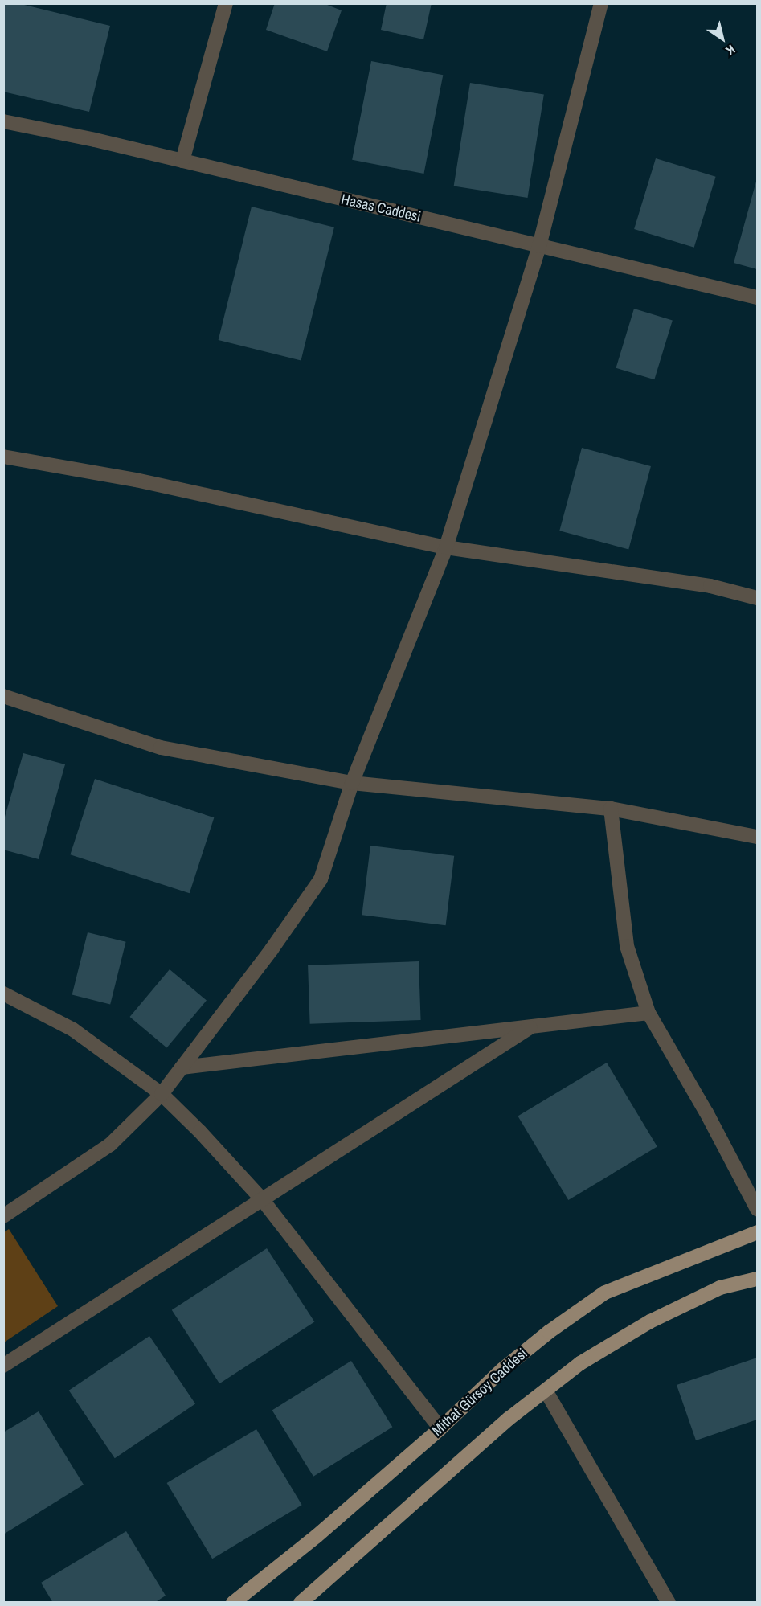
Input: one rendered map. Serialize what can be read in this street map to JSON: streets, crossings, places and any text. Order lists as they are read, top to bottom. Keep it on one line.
{"streets":{"main road":["Mithat Gürsoy Caddesi"],"street":["Hasas Caddesi"]},"north":"bottom right"}
